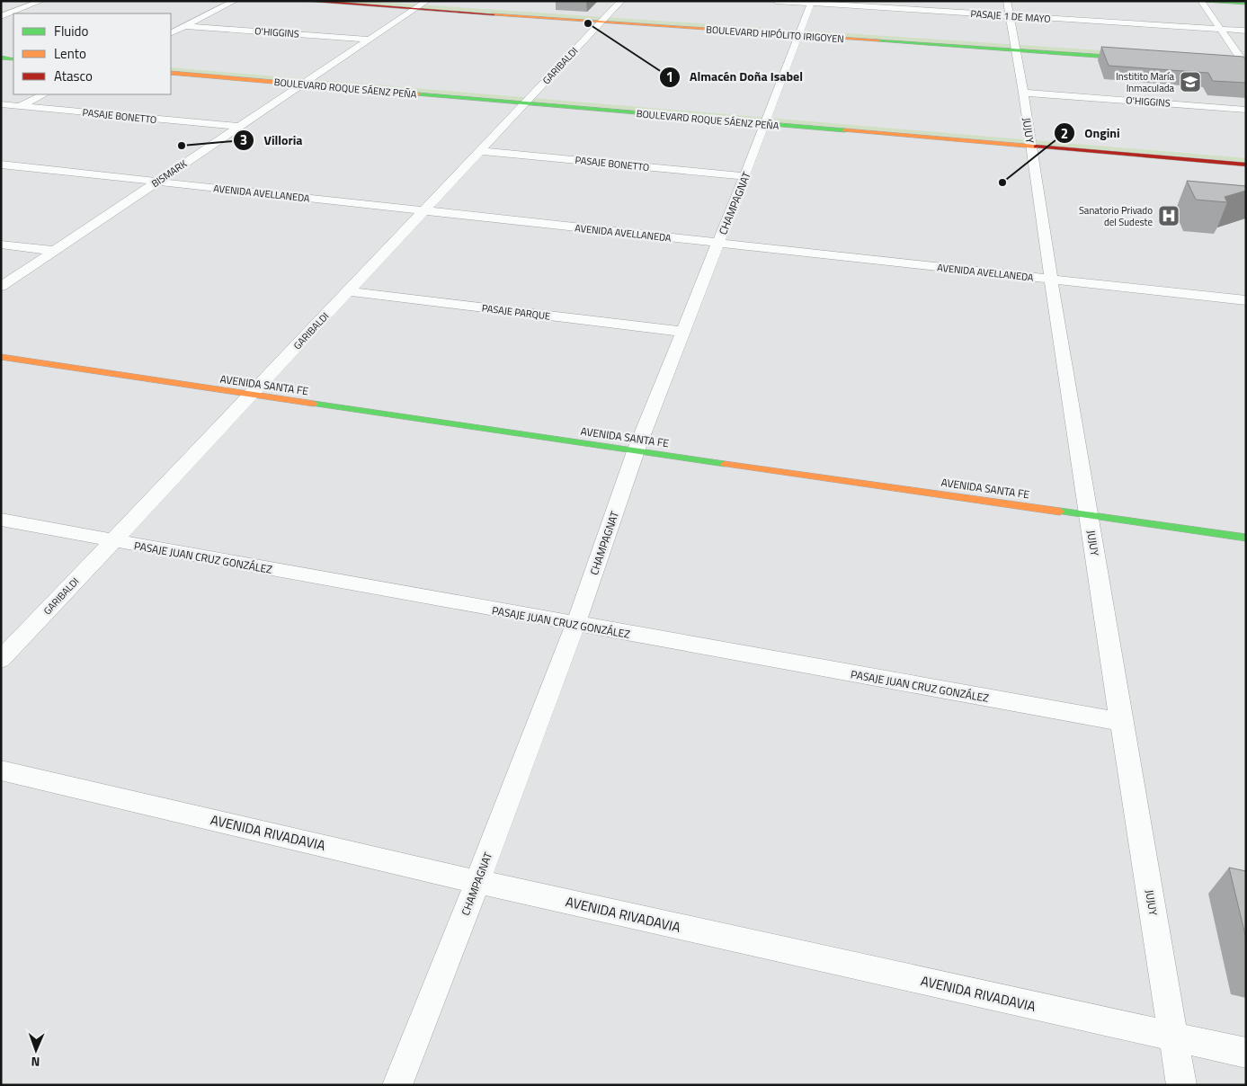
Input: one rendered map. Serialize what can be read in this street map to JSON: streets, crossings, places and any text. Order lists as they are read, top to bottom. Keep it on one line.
{"streets":{"street":["PASAJE 1 DE MAYO","O'HIGGINS","BOULEVARD HIPÓLITO IRIGOYEN","GARIBALDI","BOULEVARD ROQUE SÁENZ PEÑA","PASAJE BONETTO","JUJUY","BISMARK","AVENIDA AVELLANEDA","CHAMPAGNAT","PASAJE PARQUE","AVENIDA SANTA FE","PASAJE JUAN CRUZ GONZÁLEZ","AVENIDA RIVADAVIA"]},"crossings":[["PASAJE 1 DE MAYO","JUJUY"],["PASAJE 1 DE MAYO","CHAMPAGNAT"],["O'HIGGINS","JUJUY"],["O'HIGGINS","BISMARK"],["BOULEVARD HIPÓLITO IRIGOYEN","GARIBALDI"],["BOULEVARD HIPÓLITO IRIGOYEN","JUJUY"],["BOULEVARD HIPÓLITO IRIGOYEN","BISMARK"],["BOULEVARD HIPÓLITO IRIGOYEN","CHAMPAGNAT"],["GARIBALDI","BOULEVARD ROQUE SÁENZ PEÑA"],["GARIBALDI","PASAJE BONETTO"],["GARIBALDI","AVENIDA AVELLANEDA"],["GARIBALDI","PASAJE PARQUE"],["GARIBALDI","AVENIDA SANTA FE"],["GARIBALDI","PASAJE JUAN CRUZ GONZÁLEZ"],["BOULEVARD ROQUE SÁENZ PEÑA","JUJUY"],["BOULEVARD ROQUE SÁENZ PEÑA","BISMARK"],["BOULEVARD ROQUE SÁENZ PEÑA","CHAMPAGNAT"],["PASAJE BONETTO","BISMARK"],["PASAJE BONETTO","CHAMPAGNAT"],["JUJUY","AVENIDA AVELLANEDA"],["JUJUY","AVENIDA SANTA FE"],["JUJUY","PASAJE JUAN CRUZ GONZÁLEZ"],["JUJUY","AVENIDA RIVADAVIA"],["BISMARK","AVENIDA AVELLANEDA"],["AVENIDA AVELLANEDA","CHAMPAGNAT"],["CHAMPAGNAT","PASAJE PARQUE"],["CHAMPAGNAT","AVENIDA SANTA FE"],["CHAMPAGNAT","PASAJE JUAN CRUZ GONZÁLEZ"],["CHAMPAGNAT","AVENIDA RIVADAVIA"]],"places":{"other":["Almacén Doña Isabel","Villoria","Ongini"],"school or university":["Institito María Inmaculada"],"hospital":["Sanatorio Privado del Sudeste"]},"legend":["Fluido","Lento","Atasco"],"north":"bottom"}
